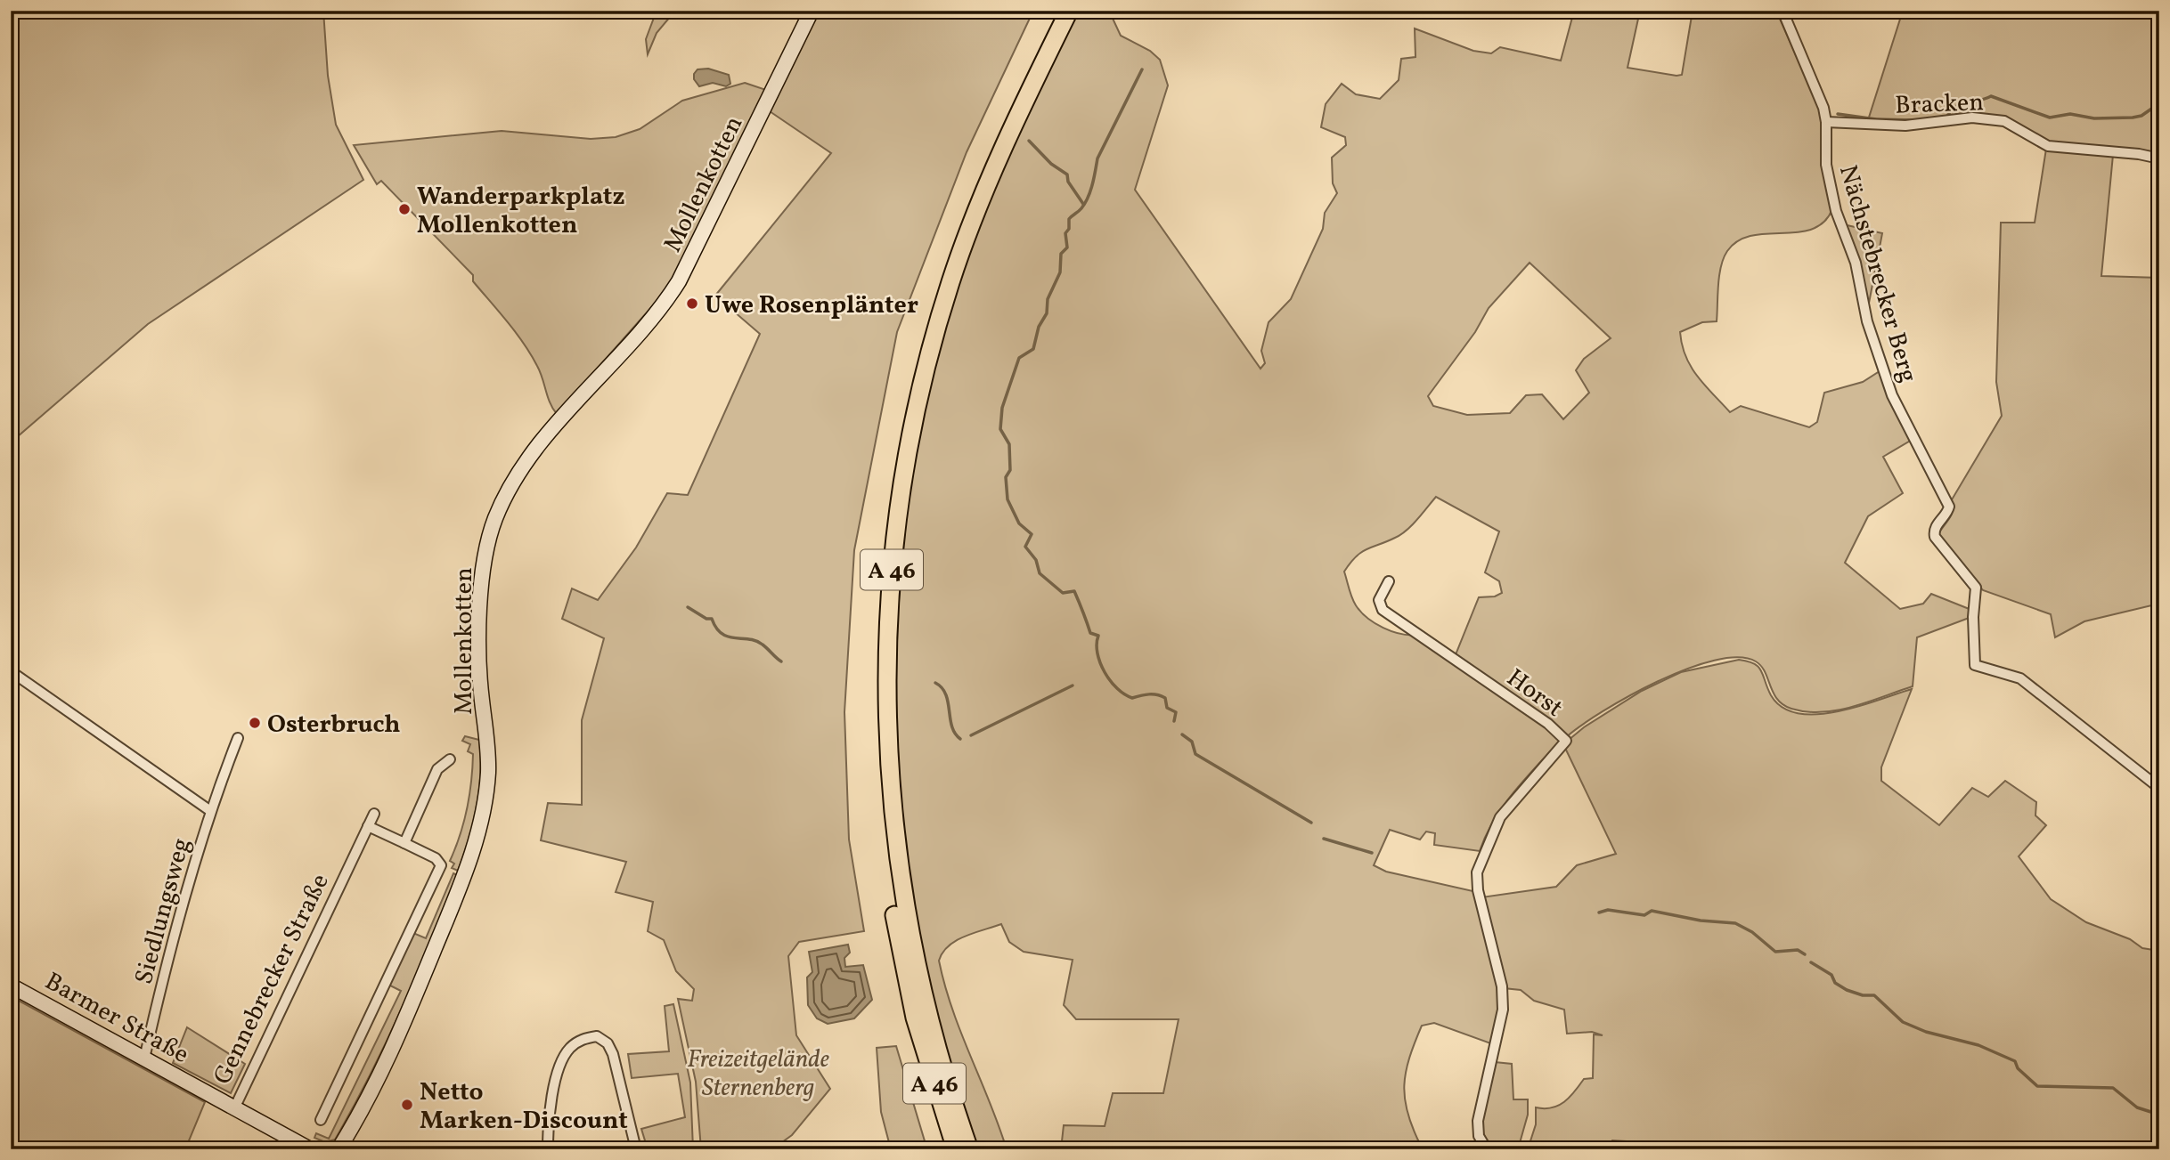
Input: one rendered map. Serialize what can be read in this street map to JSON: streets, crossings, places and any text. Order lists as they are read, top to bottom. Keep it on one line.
{"streets":{"highway":["A 46"],"main road":["Mollenkotten","Gennebrecker Straße","Barmer Straße"],"street":["Bracken","Nächstebrecker Berg","Horst","Siedlungsweg"]},"crossings":[["Bracken","Nächstebrecker Berg"],["Siedlungsweg","Barmer Straße"],["Gennebrecker Straße","Barmer Straße"]],"parks":["Freizeitgelände Sternenberg"],"places":["Wanderparkplatz Mollenkotten","Uwe Rosenplänter","Osterbruch","Netto Marken-Discount"]}
